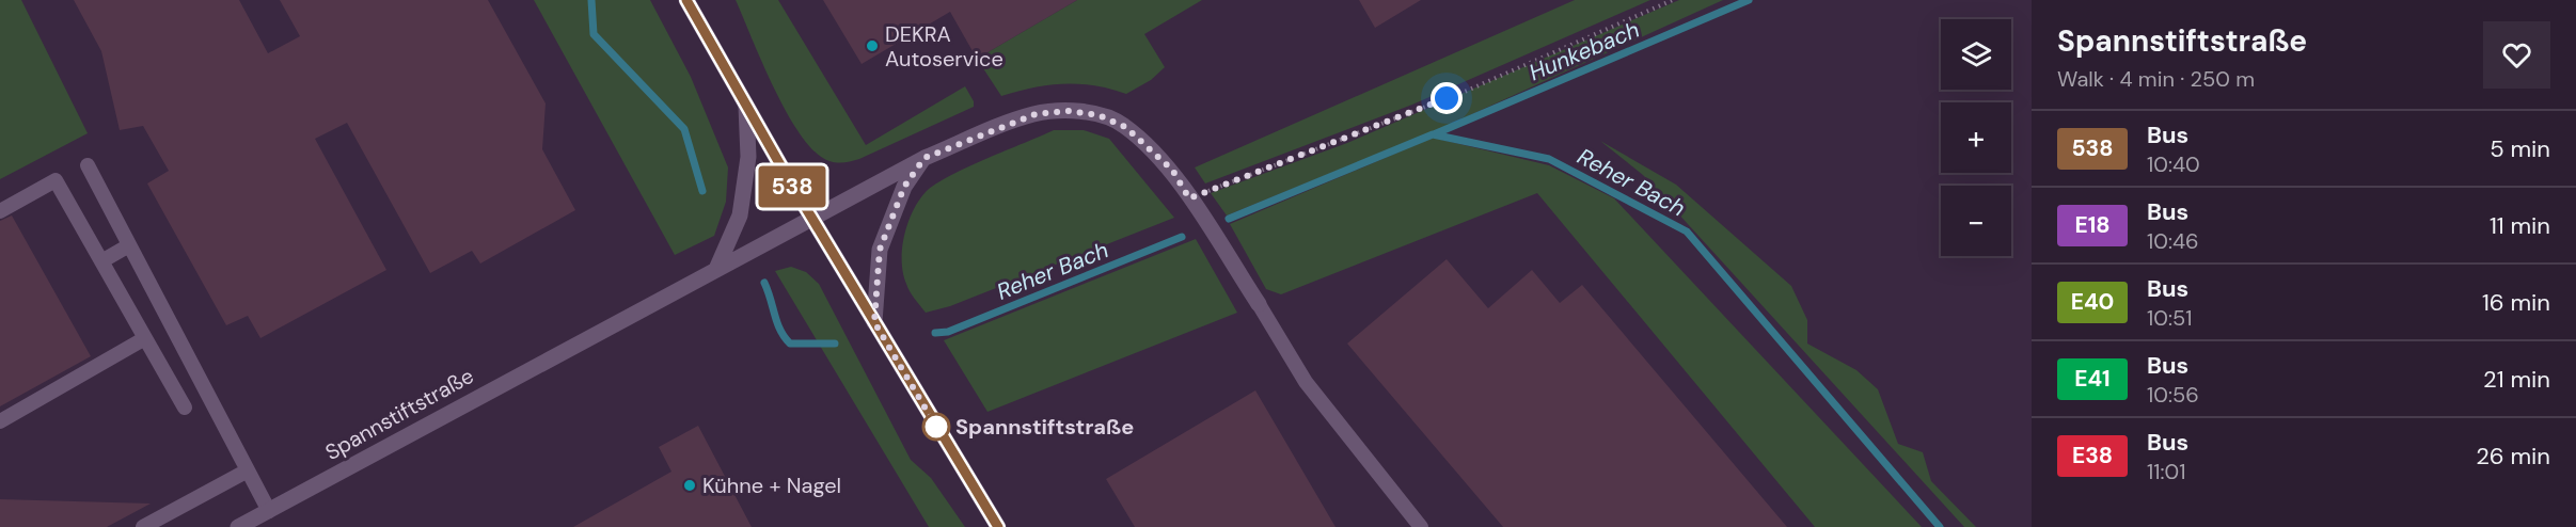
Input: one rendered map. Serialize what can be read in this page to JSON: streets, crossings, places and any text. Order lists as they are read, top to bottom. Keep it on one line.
{"streets":{"street":["Spannstiftstraße"]},"water":["Hunkebach","Reher Bach"],"places":["DEKRA Autoservice","Spannstiftstraße","Kühne + Nagel"],"lines":["bus line 538"],"page":{"on_map":"538","heading":["Spannstiftstraße","Walk · 4 min · 250 m"],"map_buttons":["+","−"],"list":[{"mark":"538","name":"Bus","note":"10:40","value":"5 min"},{"mark":"E18","name":"Bus","note":"10:46","value":"11 min"},{"mark":"E40","name":"Bus","note":"10:51","value":"16 min"},{"mark":"E41","name":"Bus","note":"10:56","value":"21 min"},{"mark":"E38","name":"Bus","note":"11:01","value":"26 min"}]}}
